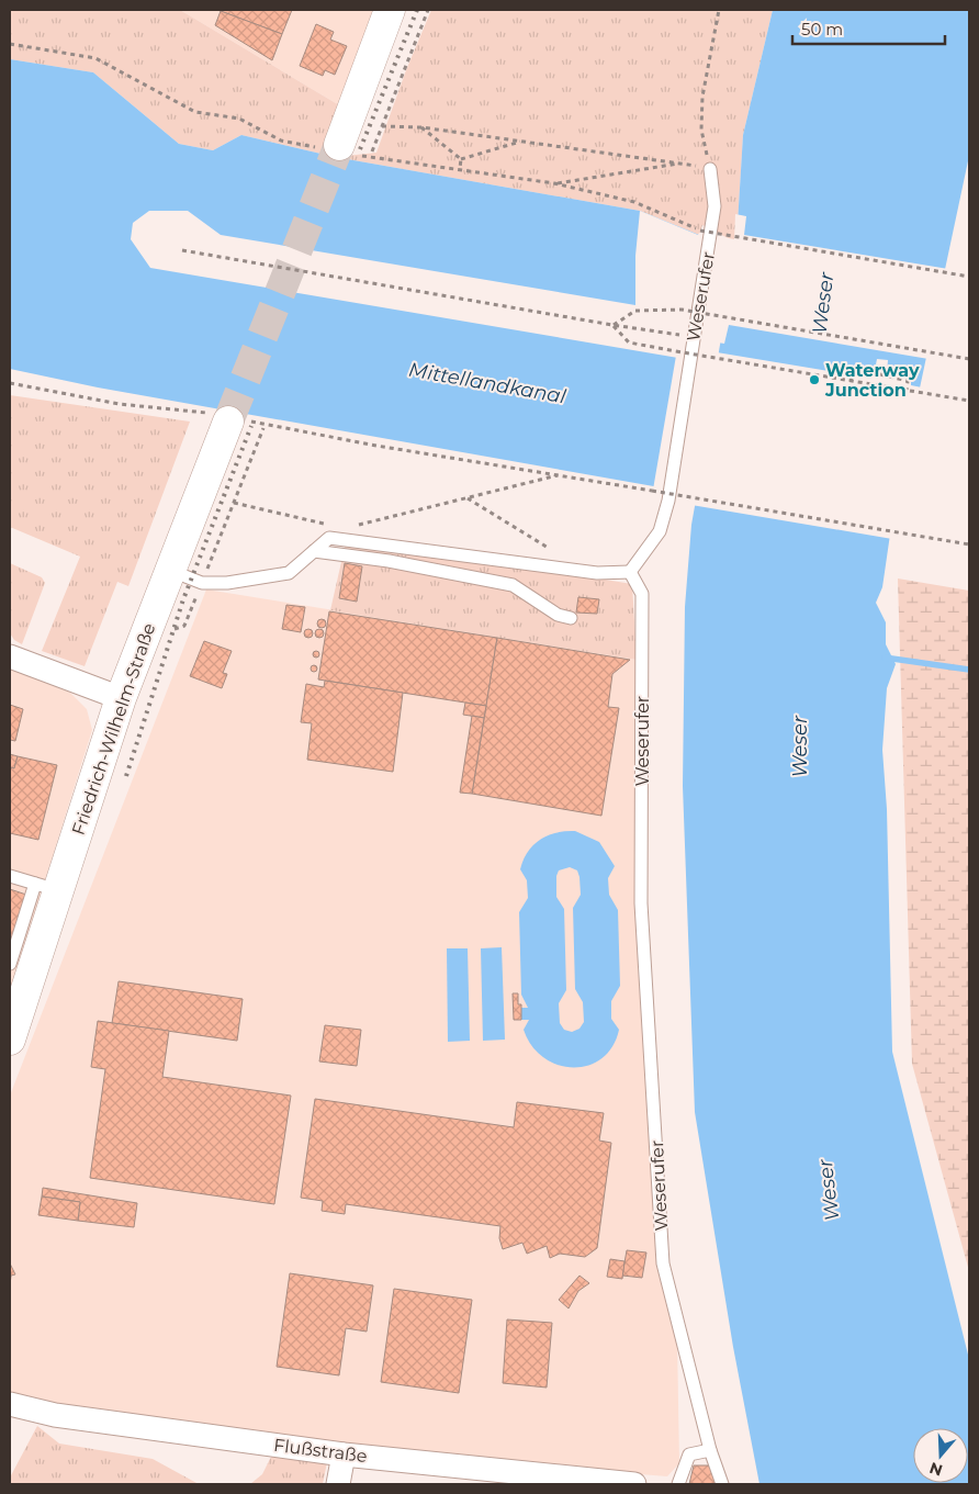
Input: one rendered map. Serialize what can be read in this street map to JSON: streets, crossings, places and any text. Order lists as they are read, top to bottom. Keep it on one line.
{"streets":{"street":["Friedrich-Wilhelm-Straße","Flußstraße"],"lane":["Weserufer"]},"water":["Weser","Mittellandkanal"],"places":["Waterway Junction"],"scale_bar":"50 m","north":"bottom"}
